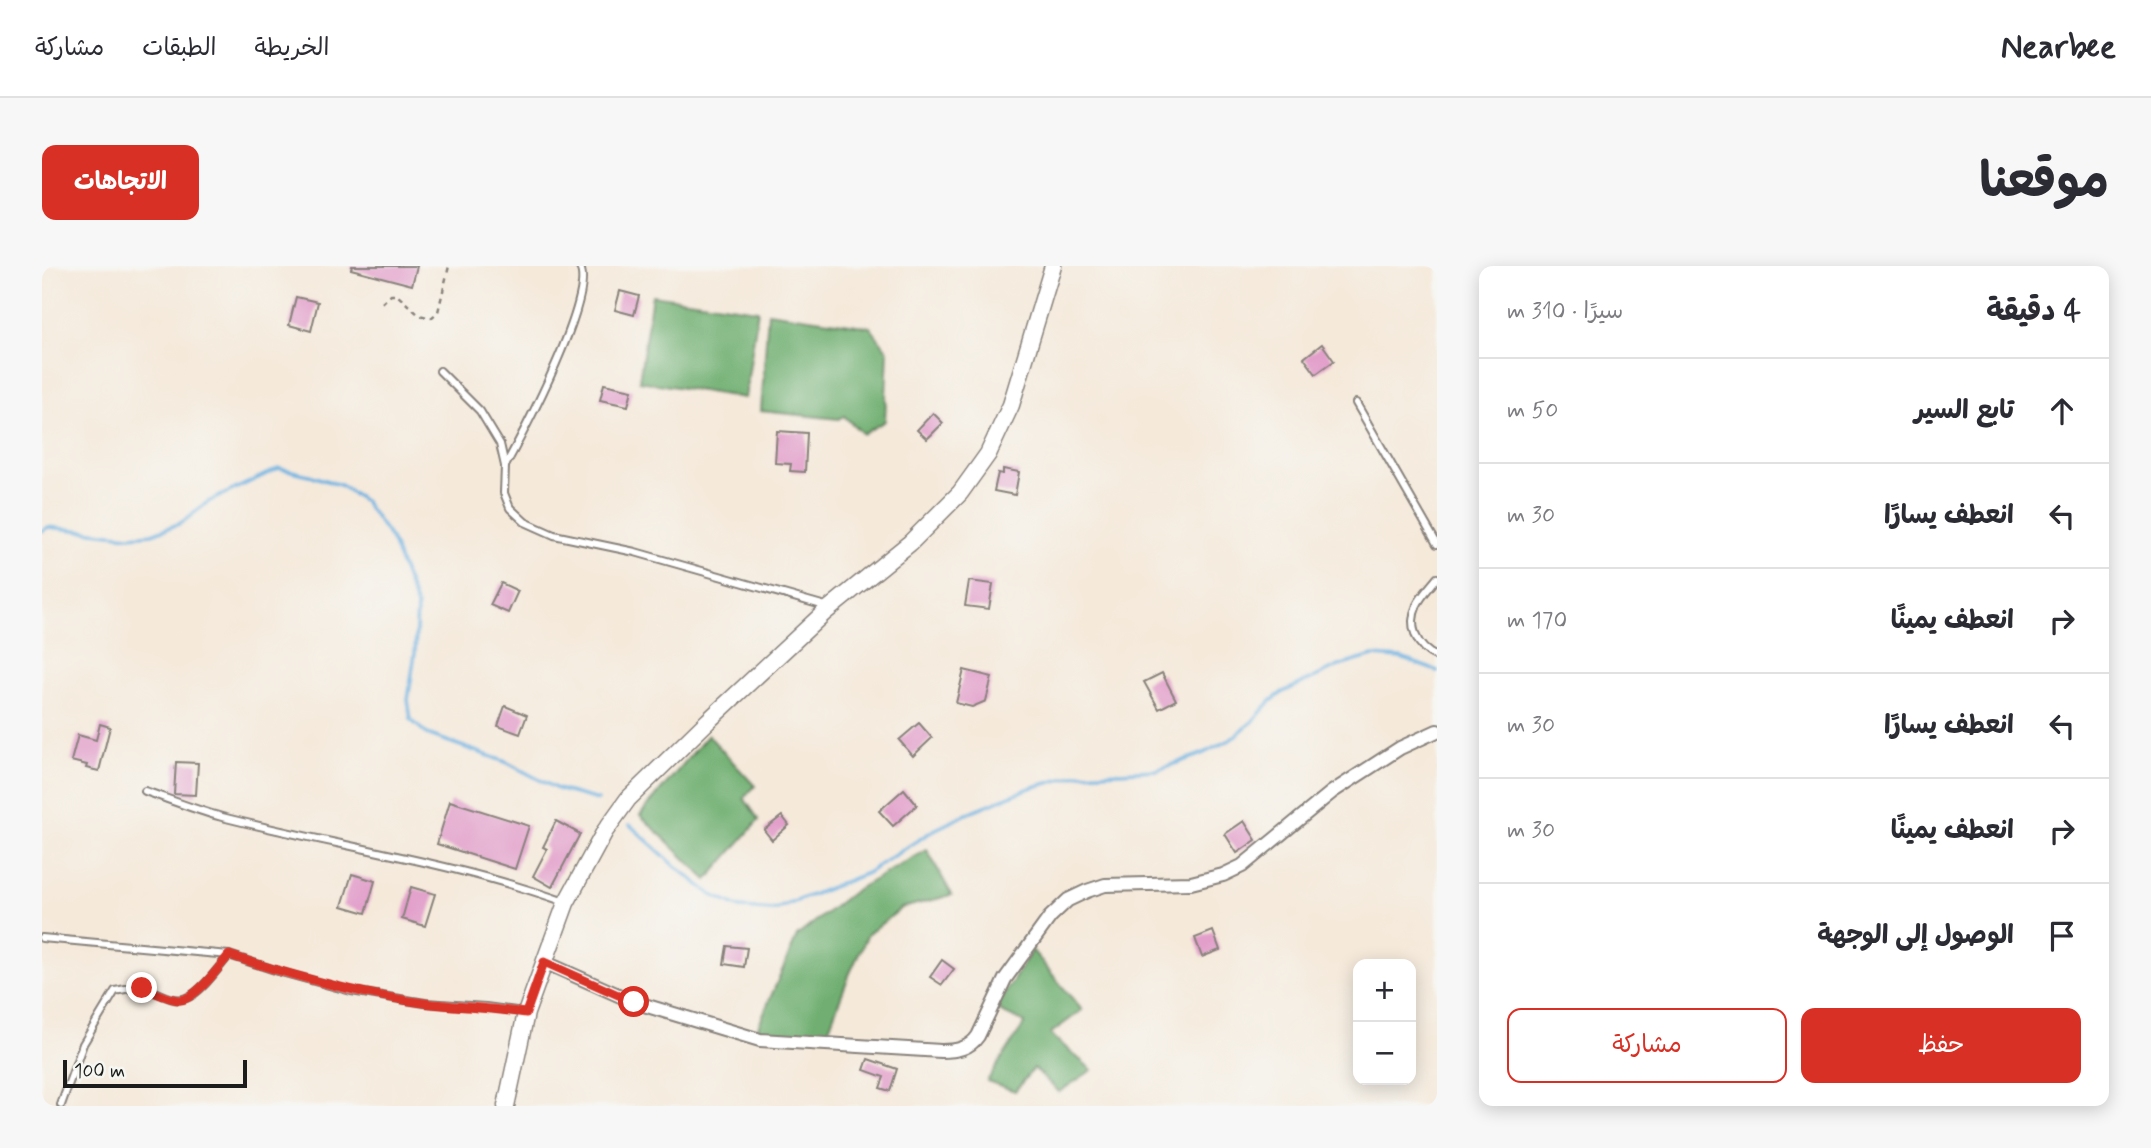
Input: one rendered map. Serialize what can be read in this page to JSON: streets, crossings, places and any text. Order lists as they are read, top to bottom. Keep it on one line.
{"scale_bar":"100 m","page":{"header":"Nearbee","nav":["الخريطة","الطبقات","مشاركة"],"title":"موقعنا","buttons":["الاتجاهات",["حفظ","مشاركة"]],"heading":["4 دقيقة","سيرًا · 310 m"],"list":[["تابع السير","50 m"],["انعطف يسارًا","30 m"],["انعطف يمينًا","170 m"],["انعطف يسارًا","30 m"],["انعطف يمينًا","30 m"],"الوصول إلى الوجهة"],"map_buttons":["+","−"],"scale":"100 m"}}
